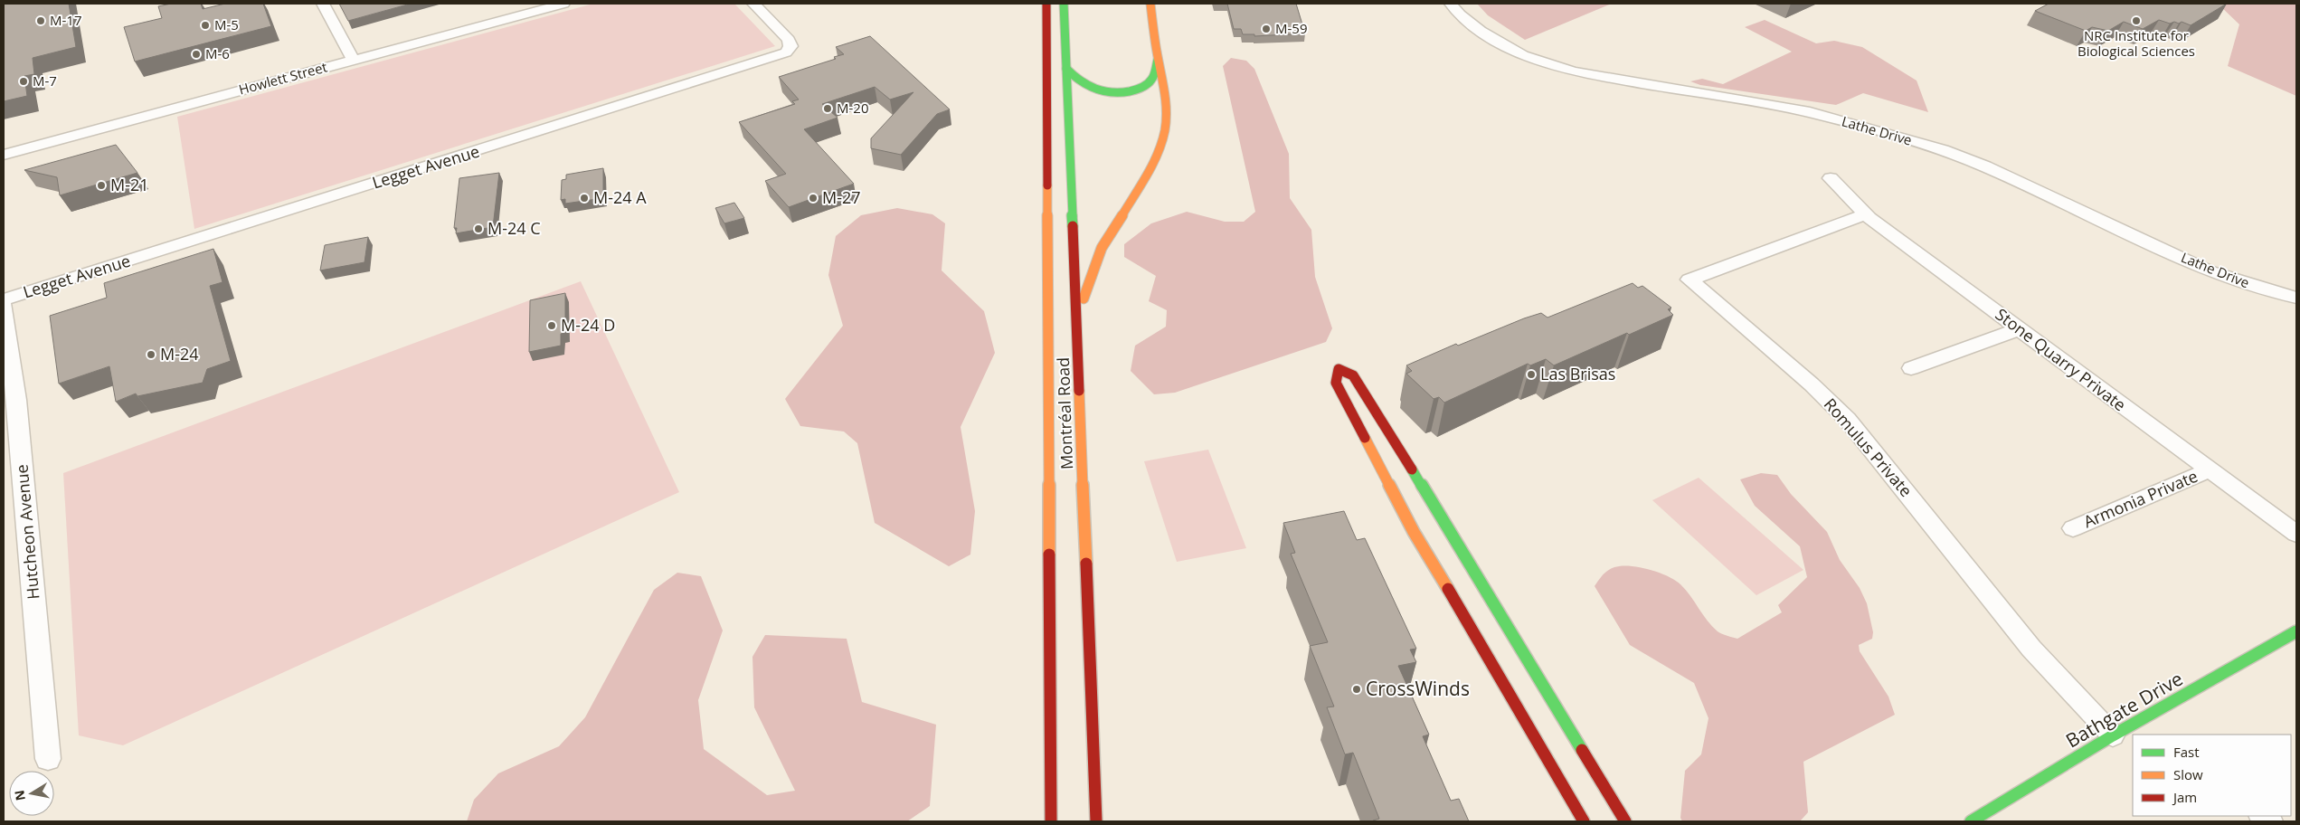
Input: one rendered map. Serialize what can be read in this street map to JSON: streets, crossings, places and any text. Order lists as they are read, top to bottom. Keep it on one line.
{"streets":{"main road":["Montréal Road","Bathgate Drive"],"street":["Howlett Street","Lathe Drive","Legget Avenue","Stone Quarry Private","Romulus Private","Armonia Private","Hutcheon Avenue"]},"crossings":[["Stone Quarry Private","Romulus Private"],["Stone Quarry Private","Armonia Private"],["Romulus Private","Bathgate Drive"]],"places":["M-17","NRC Institute for Biological Sciences","M-5","M-59","M-6","M-7","M-20","M-21","M-24 A","M-27","M-24 C","M-24 D","M-24","Las Brisas","CrossWinds"],"legend":["Fast","Slow","Jam"],"north":"left"}
